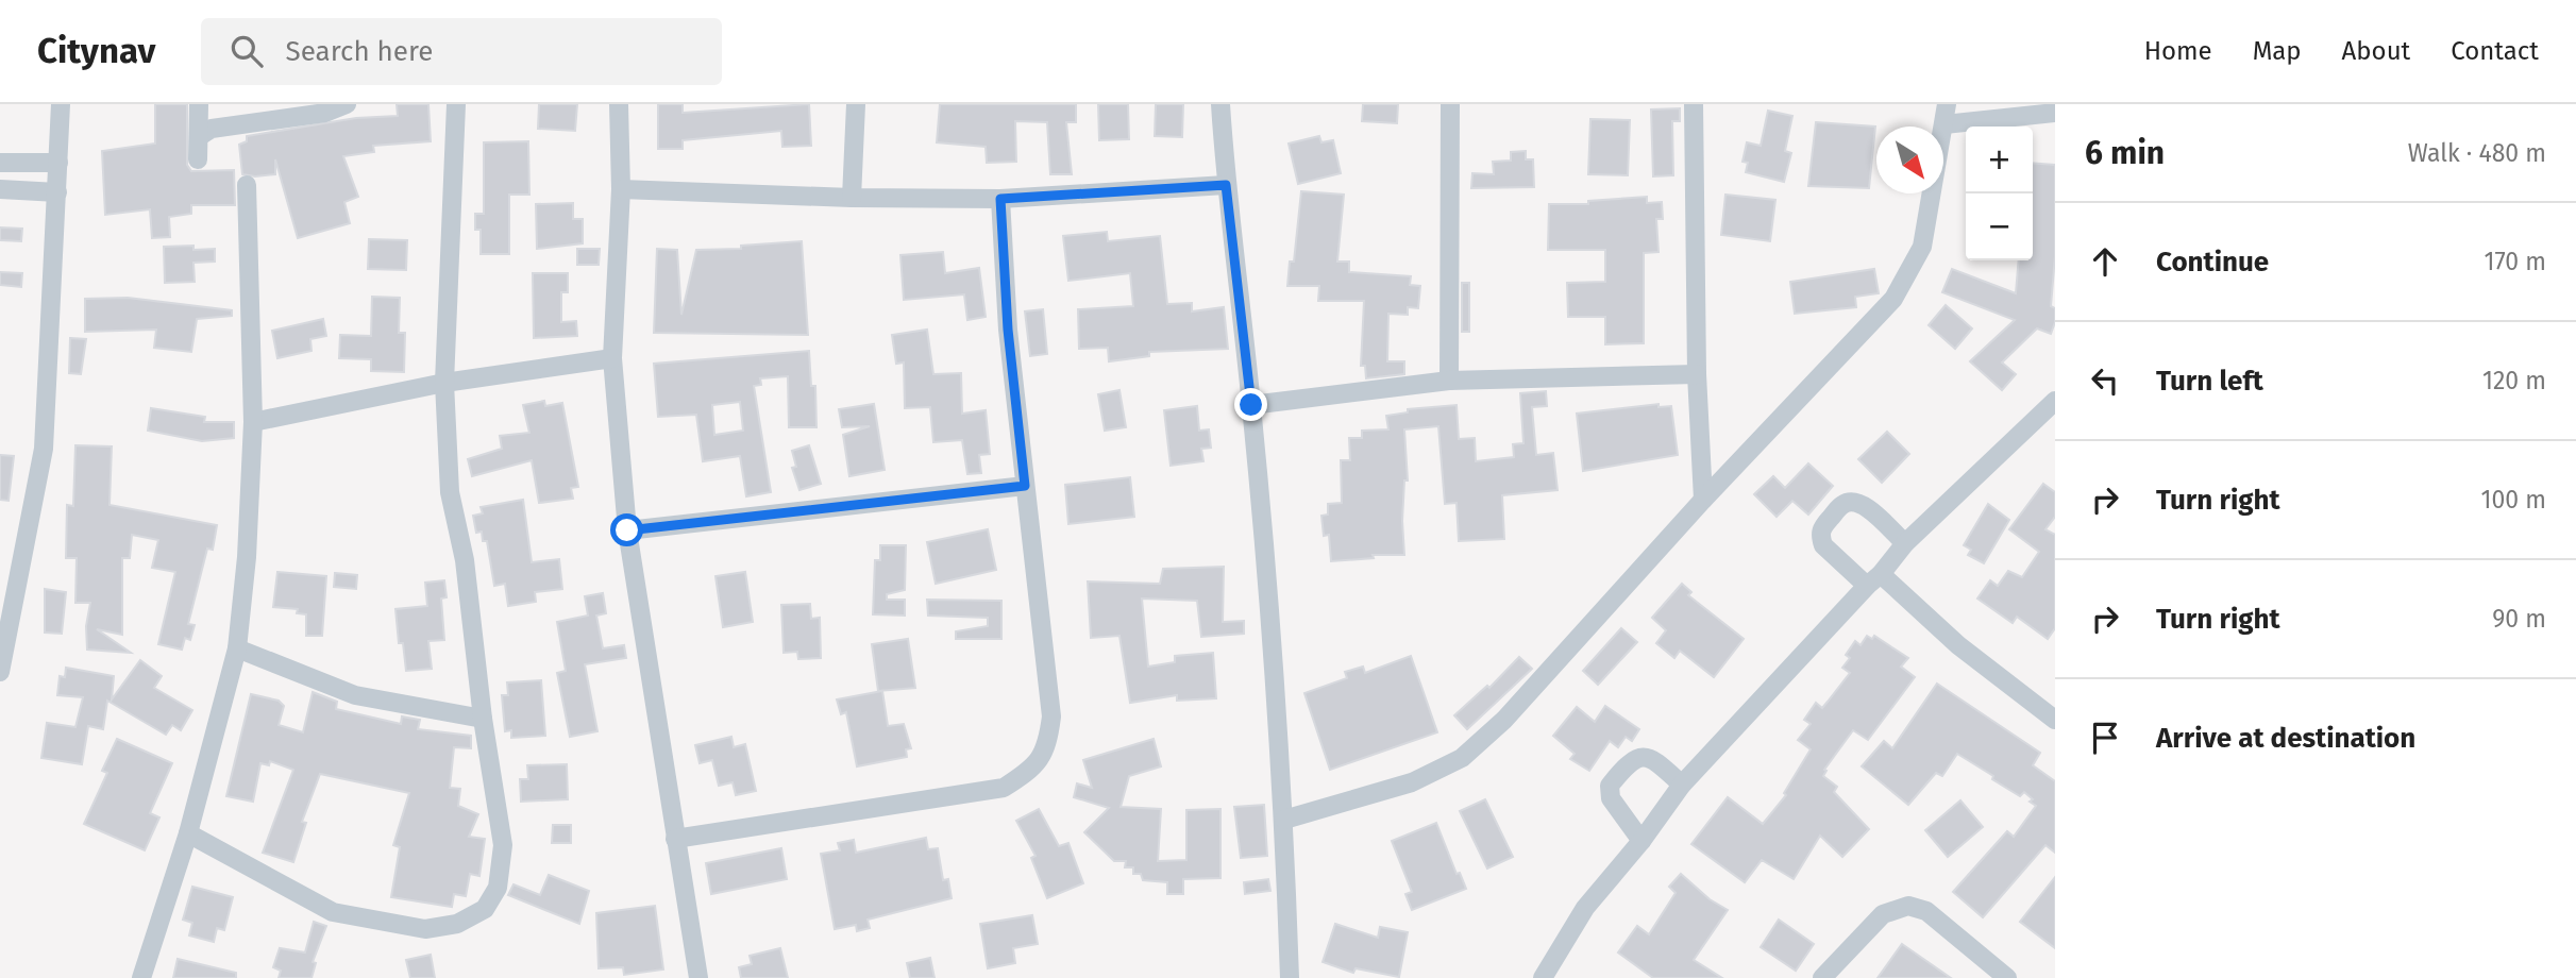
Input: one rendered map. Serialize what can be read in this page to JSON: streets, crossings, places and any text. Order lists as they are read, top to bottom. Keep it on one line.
{"north":"bottom right","page":{"header":"Citynav","search":"Search here","nav":["Home","Map","About","Contact"],"heading":["6 min","Walk · 480 m"],"map_buttons":["+","−"],"list":[["Continue","170 m"],["Turn left","120 m"],["Turn right","100 m"],["Turn right","90 m"],"Arrive at destination"]}}
